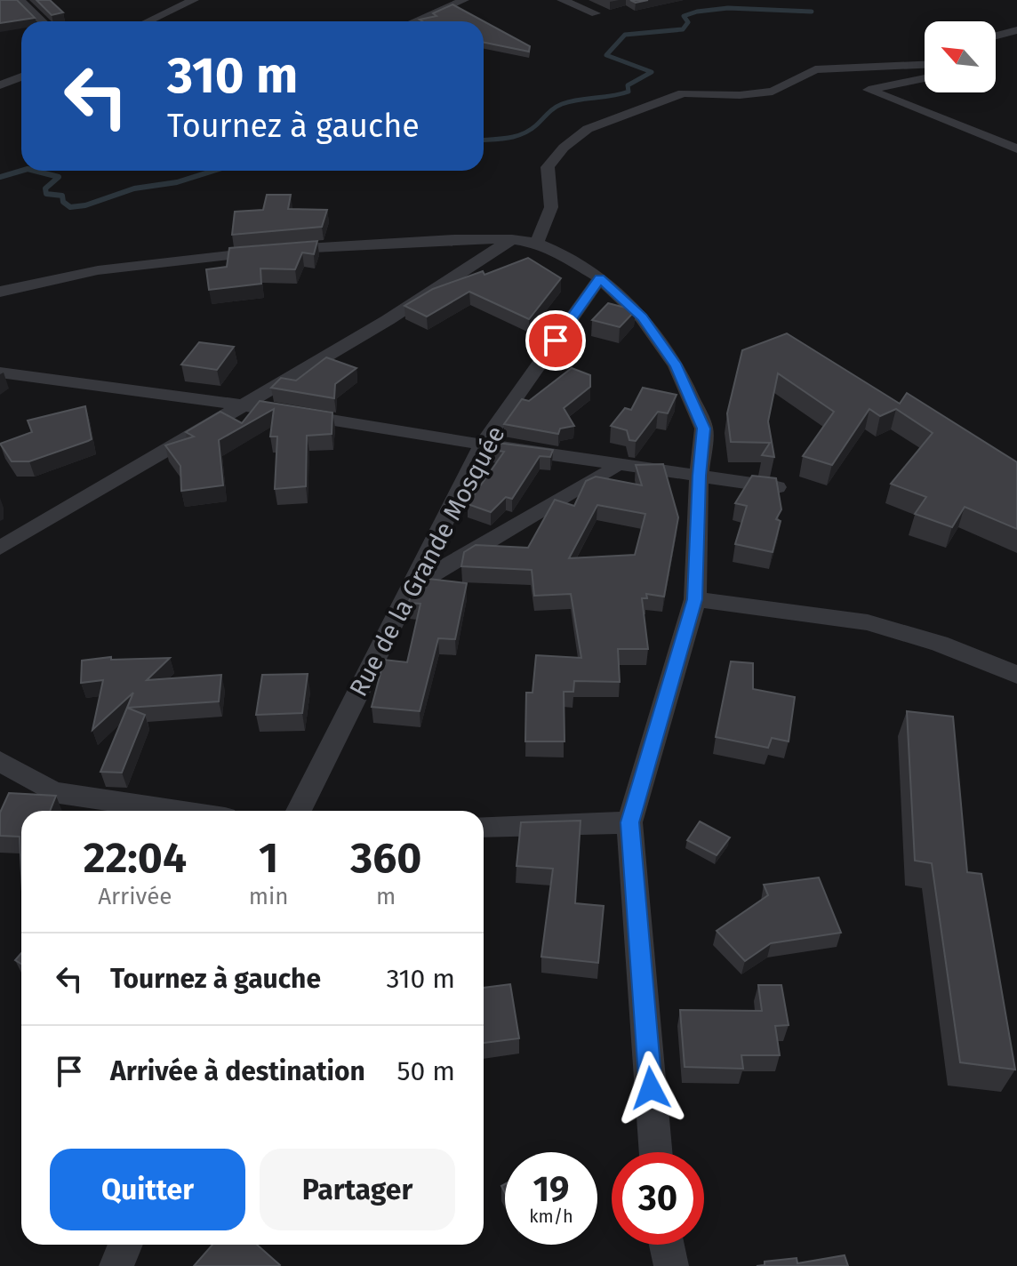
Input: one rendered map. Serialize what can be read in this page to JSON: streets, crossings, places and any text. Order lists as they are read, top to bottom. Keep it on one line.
{"streets":{"street":["Rue de la Grande Mosquée"]},"north":"top left","page":{"turn":["310 m","Tournez à gauche"],"eta":["22:04","Arrivée","1","min","360","m"],"list":[{"name":"Tournez à gauche","value":"310 m"},{"name":"Arrivée à destination","value":"50 m"}],"buttons":["Quitter","Partager"],"speed":"19 km/h","limit":"30"}}
